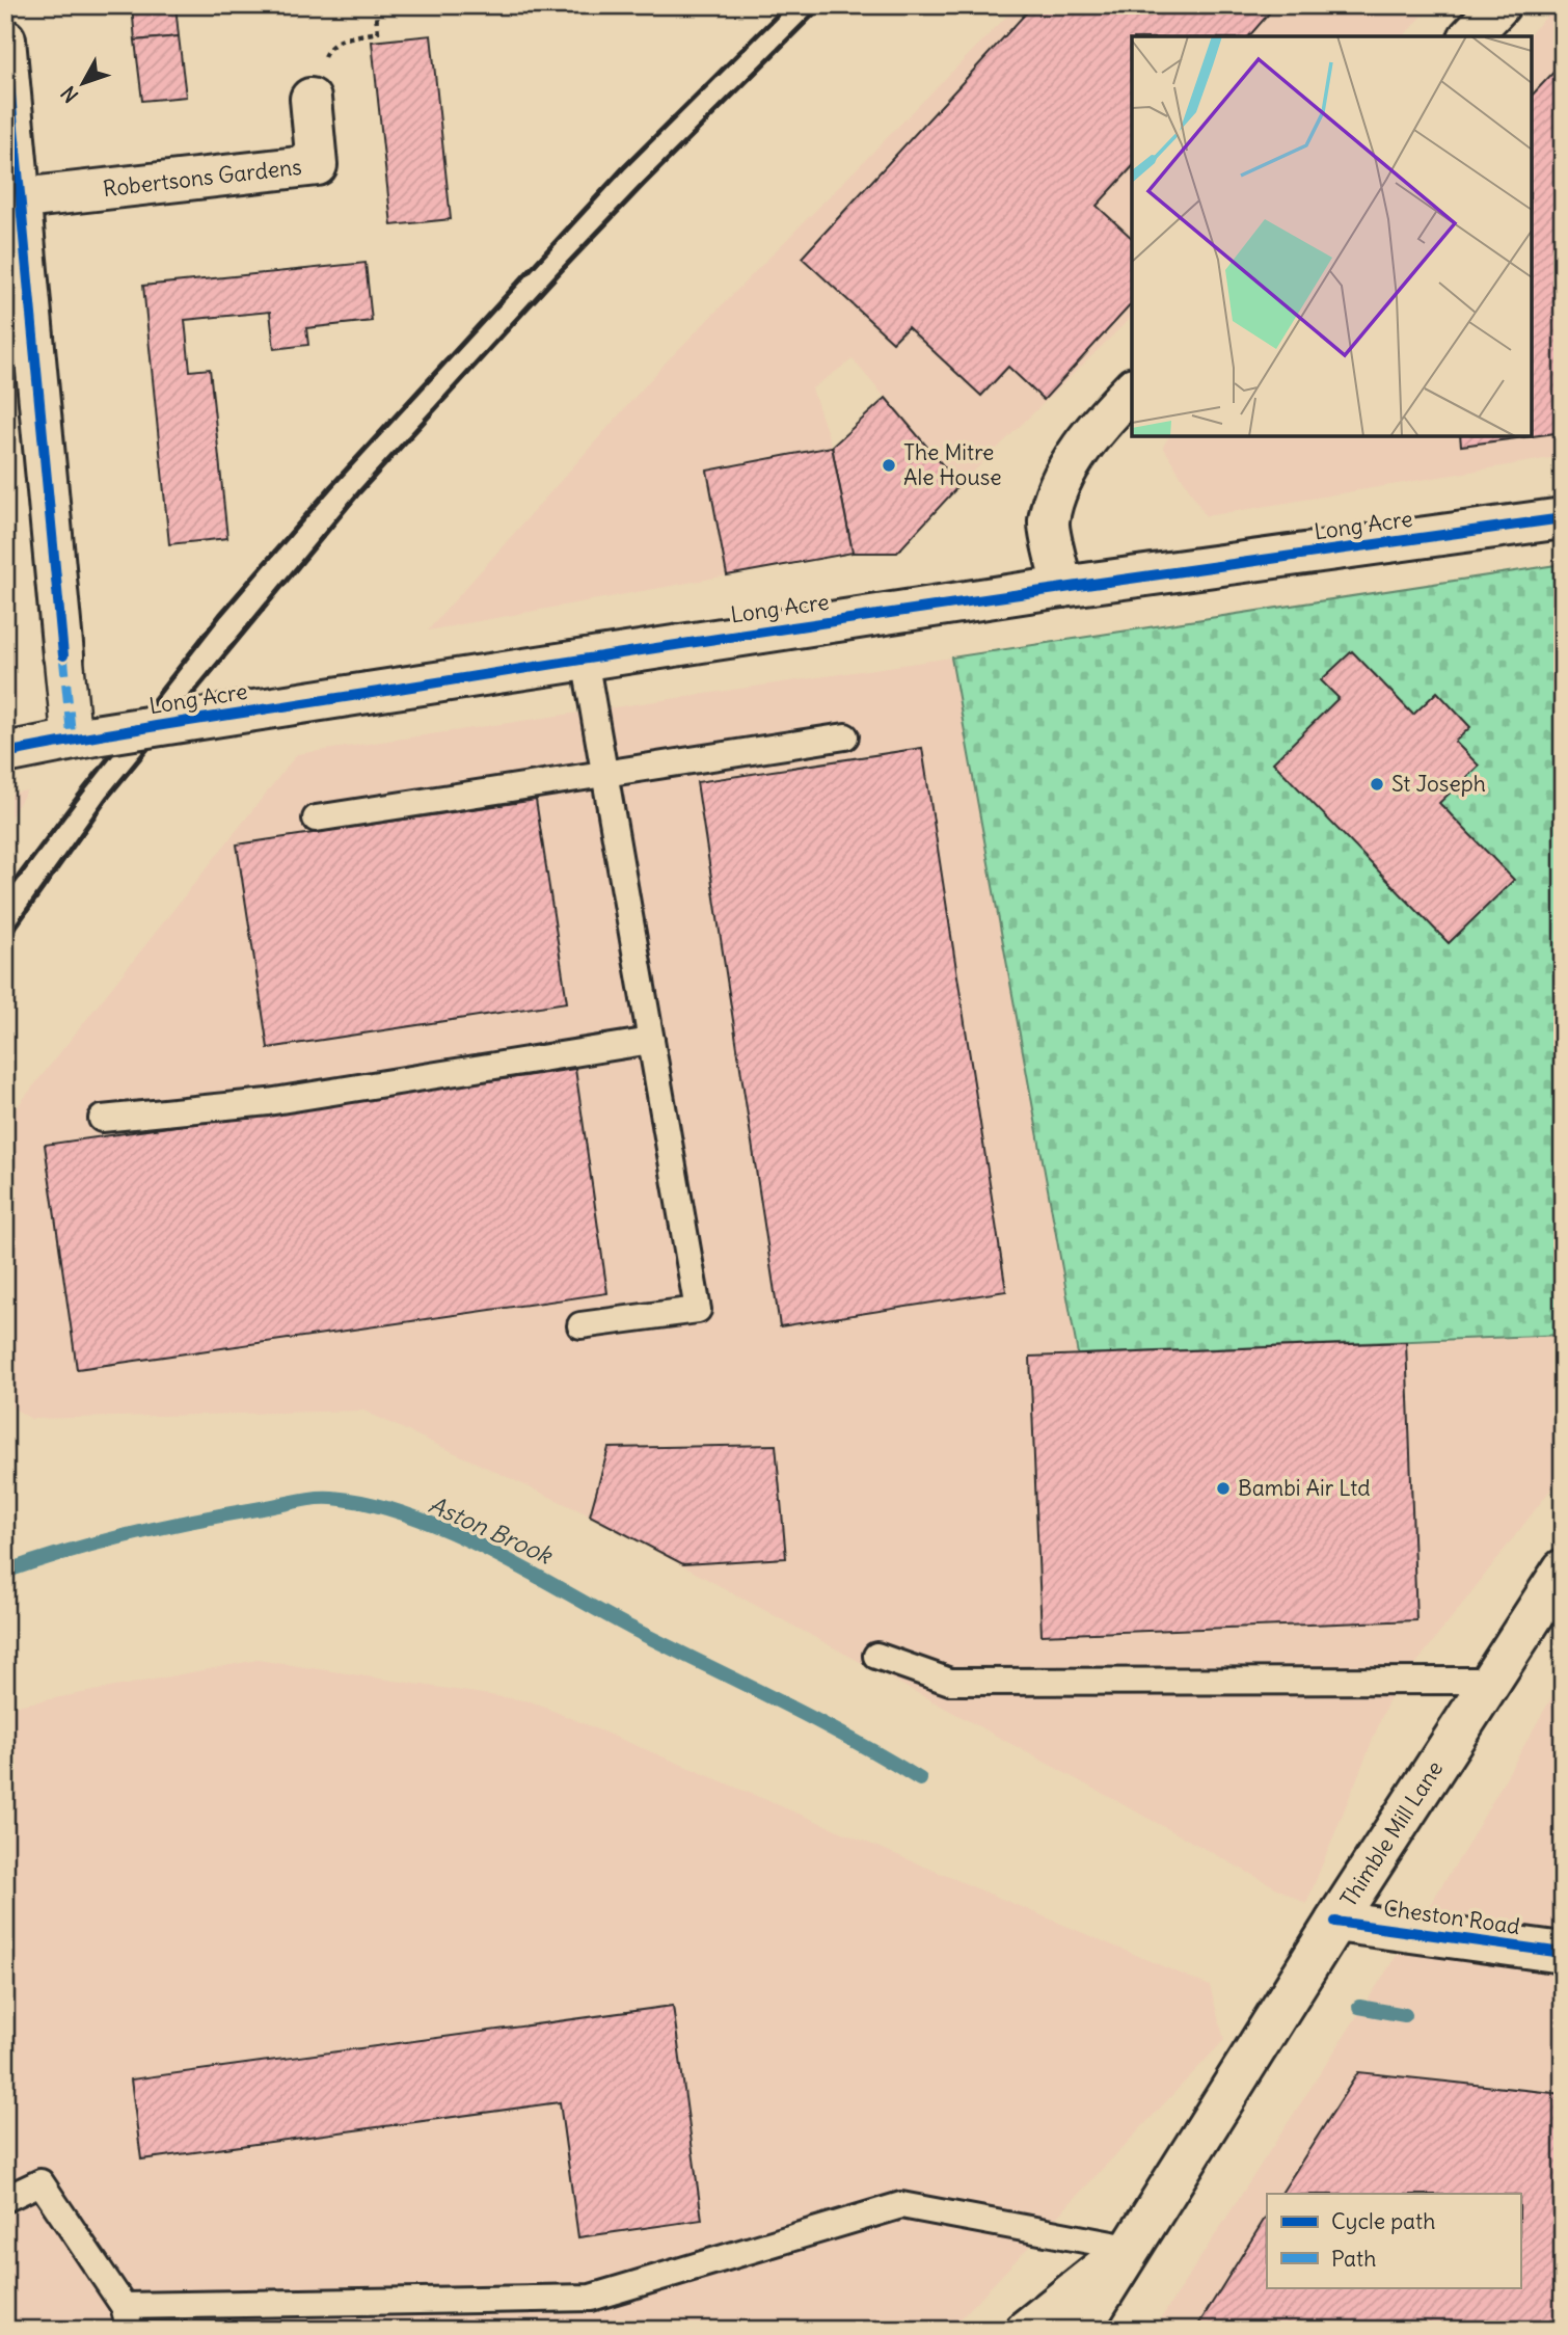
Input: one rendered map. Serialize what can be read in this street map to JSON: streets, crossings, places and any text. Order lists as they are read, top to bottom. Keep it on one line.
{"streets":{"street":["Robertsons Gardens","Long Acre","Thimble Mill Lane","Cheston Road"]},"crossings":[["Thimble Mill Lane","Cheston Road"]],"water":["Aston Brook"],"places":["The Mitre Ale House","St Joseph","Bambi Air Ltd"],"legend":["Cycle path","Path"],"north":"bottom left"}
